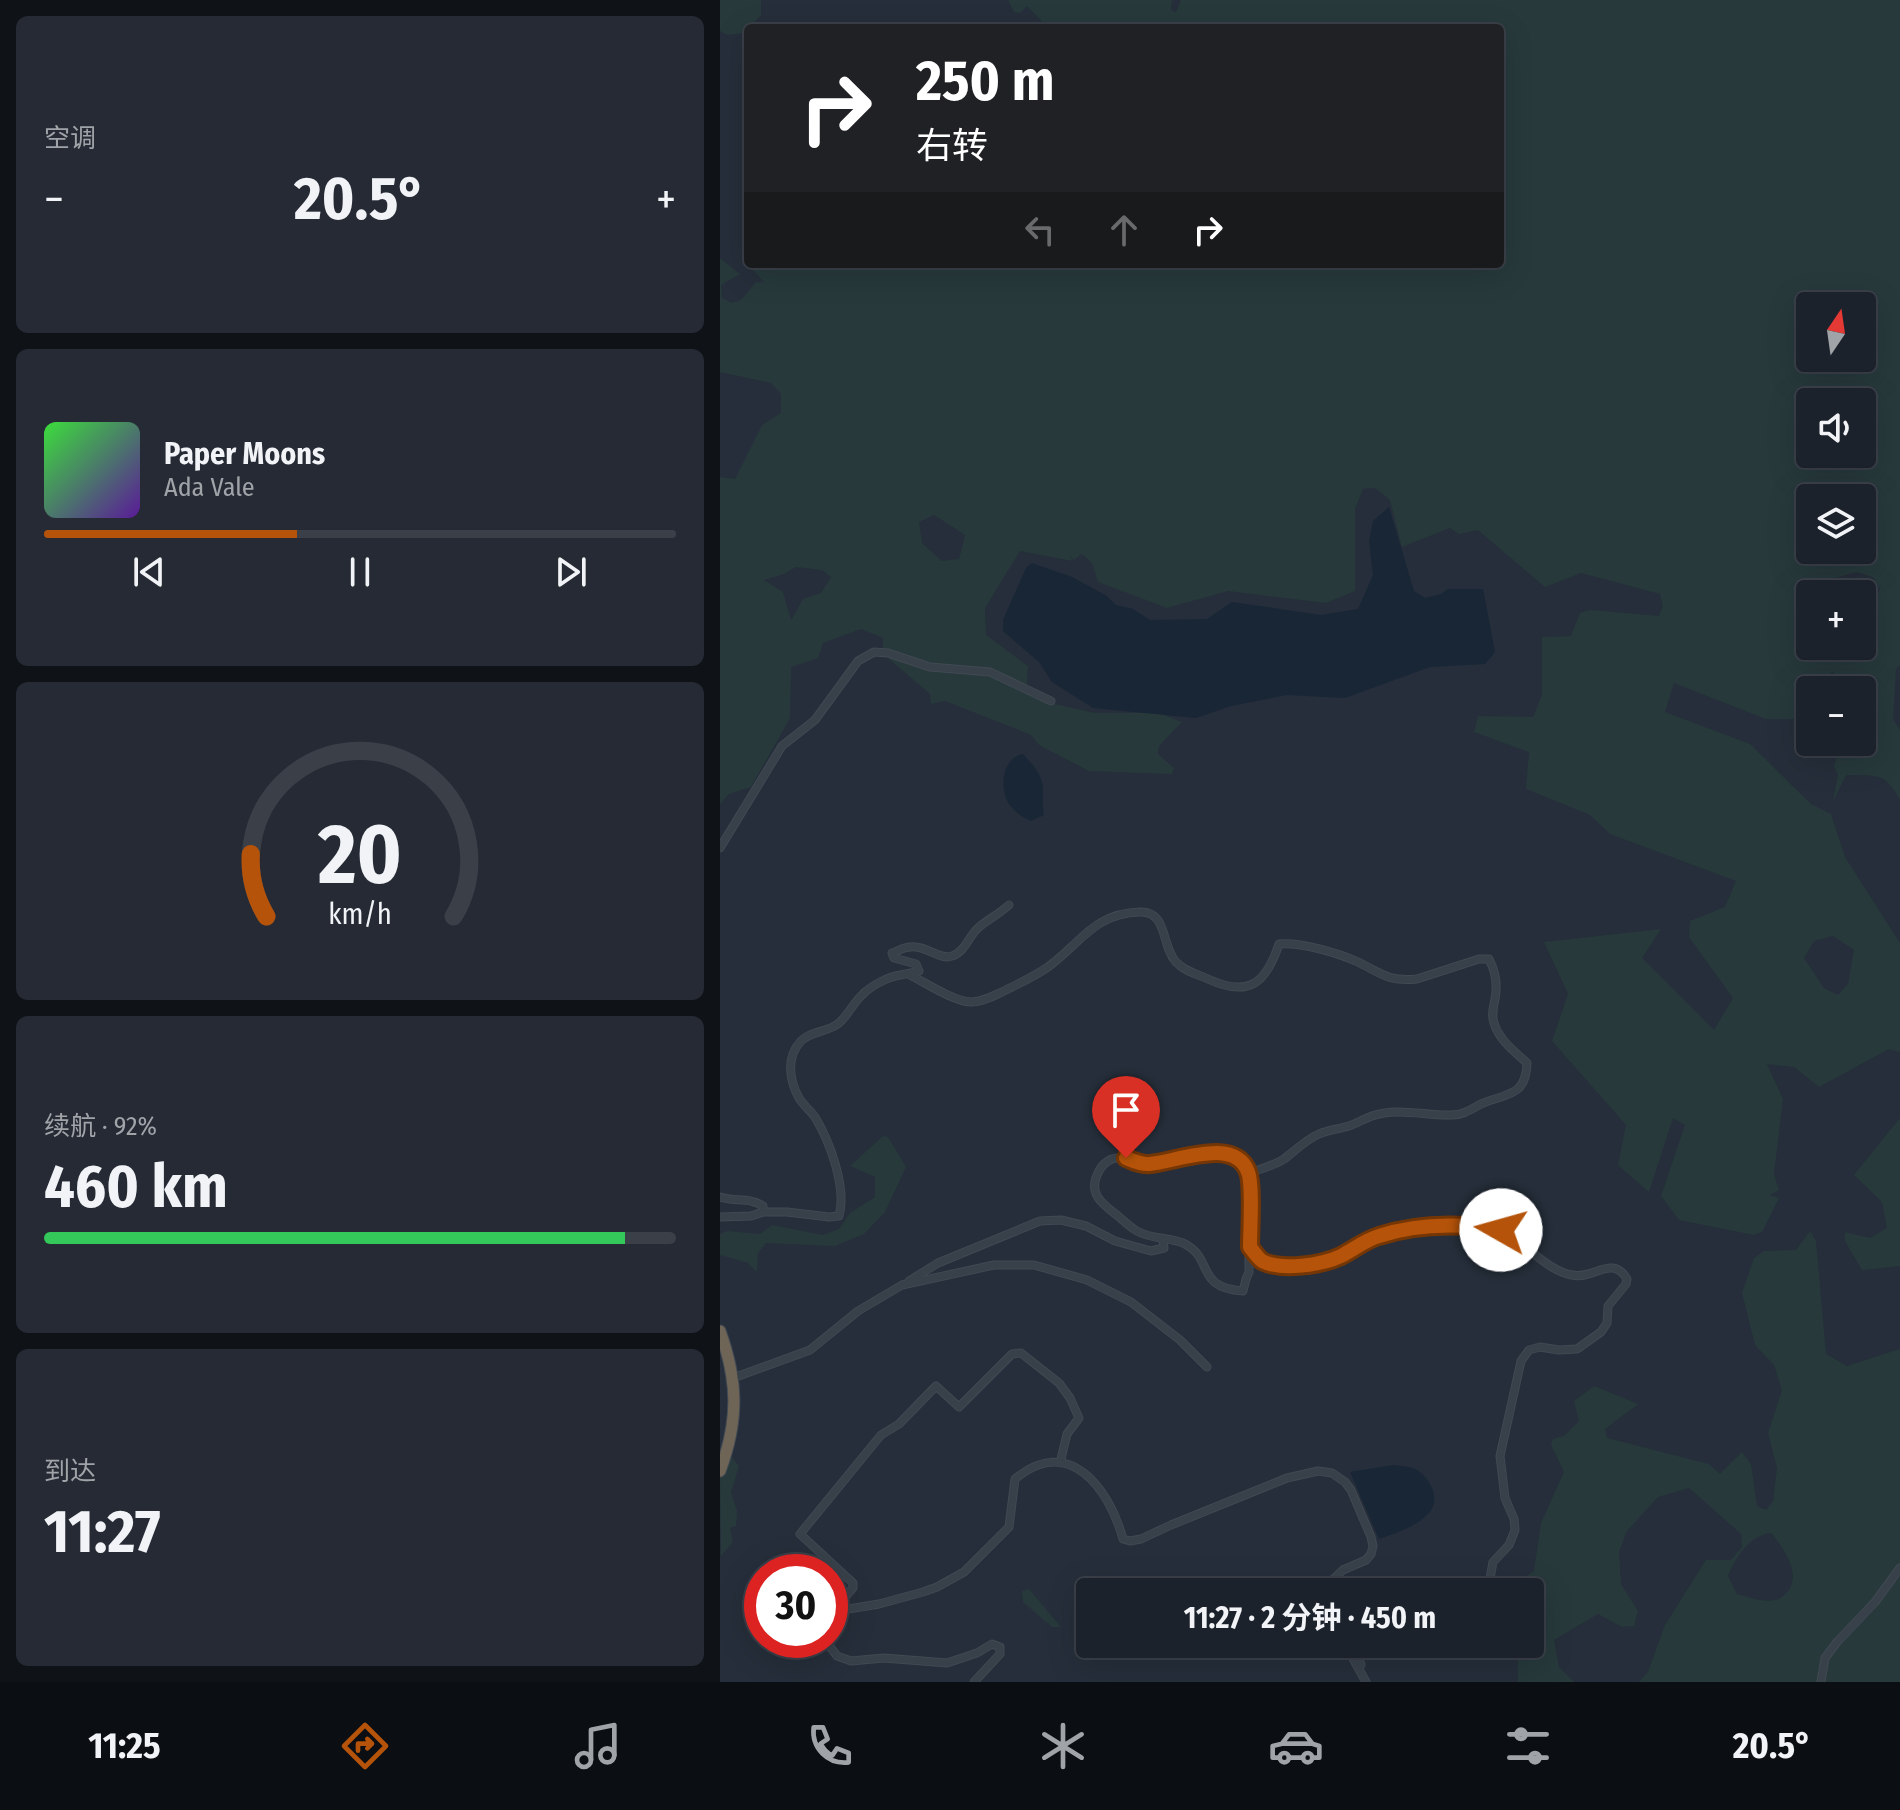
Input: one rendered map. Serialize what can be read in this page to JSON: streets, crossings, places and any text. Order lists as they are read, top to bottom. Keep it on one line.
{"north":"top","page":{"tile":["空调",["续航 · 92%","460 km"],["到达","11:27"]],"turn":["250 m","右转"],"heat":["−","20.5°","+"],"map_buttons":["+","−"],"song":["Paper Moons","Ada Vale"],"limit":"30","trip":"11:27 · 2 分钟 · 450 m","tabs":["11:25","20.5°"],"gauge":["20","km/h"]}}
